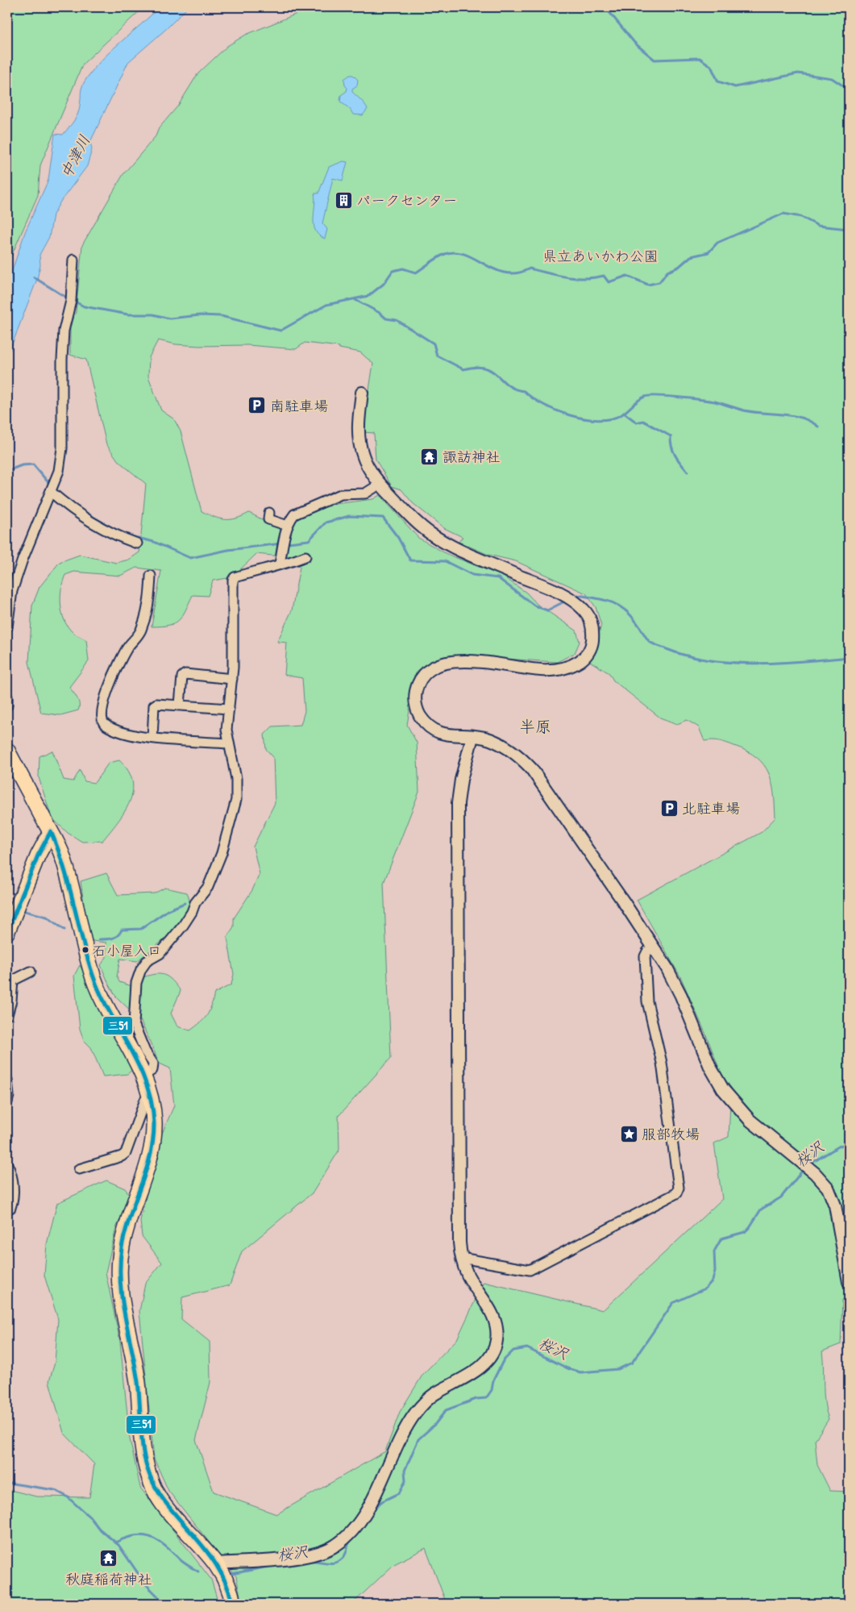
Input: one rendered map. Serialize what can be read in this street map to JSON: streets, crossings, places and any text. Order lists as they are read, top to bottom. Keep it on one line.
{"districts":["半原"],"water":["中津川","桜沢"],"parks":["県立あいかわ公園"],"places":{"building":["パークセンター"],"parking":["南駐車場","北駐車場"],"temple":["諏訪神社","秋庭稲荷神社"],"other":["石小屋入口"],"place":["服部牧場"]},"lines":["transit line 三51"]}
